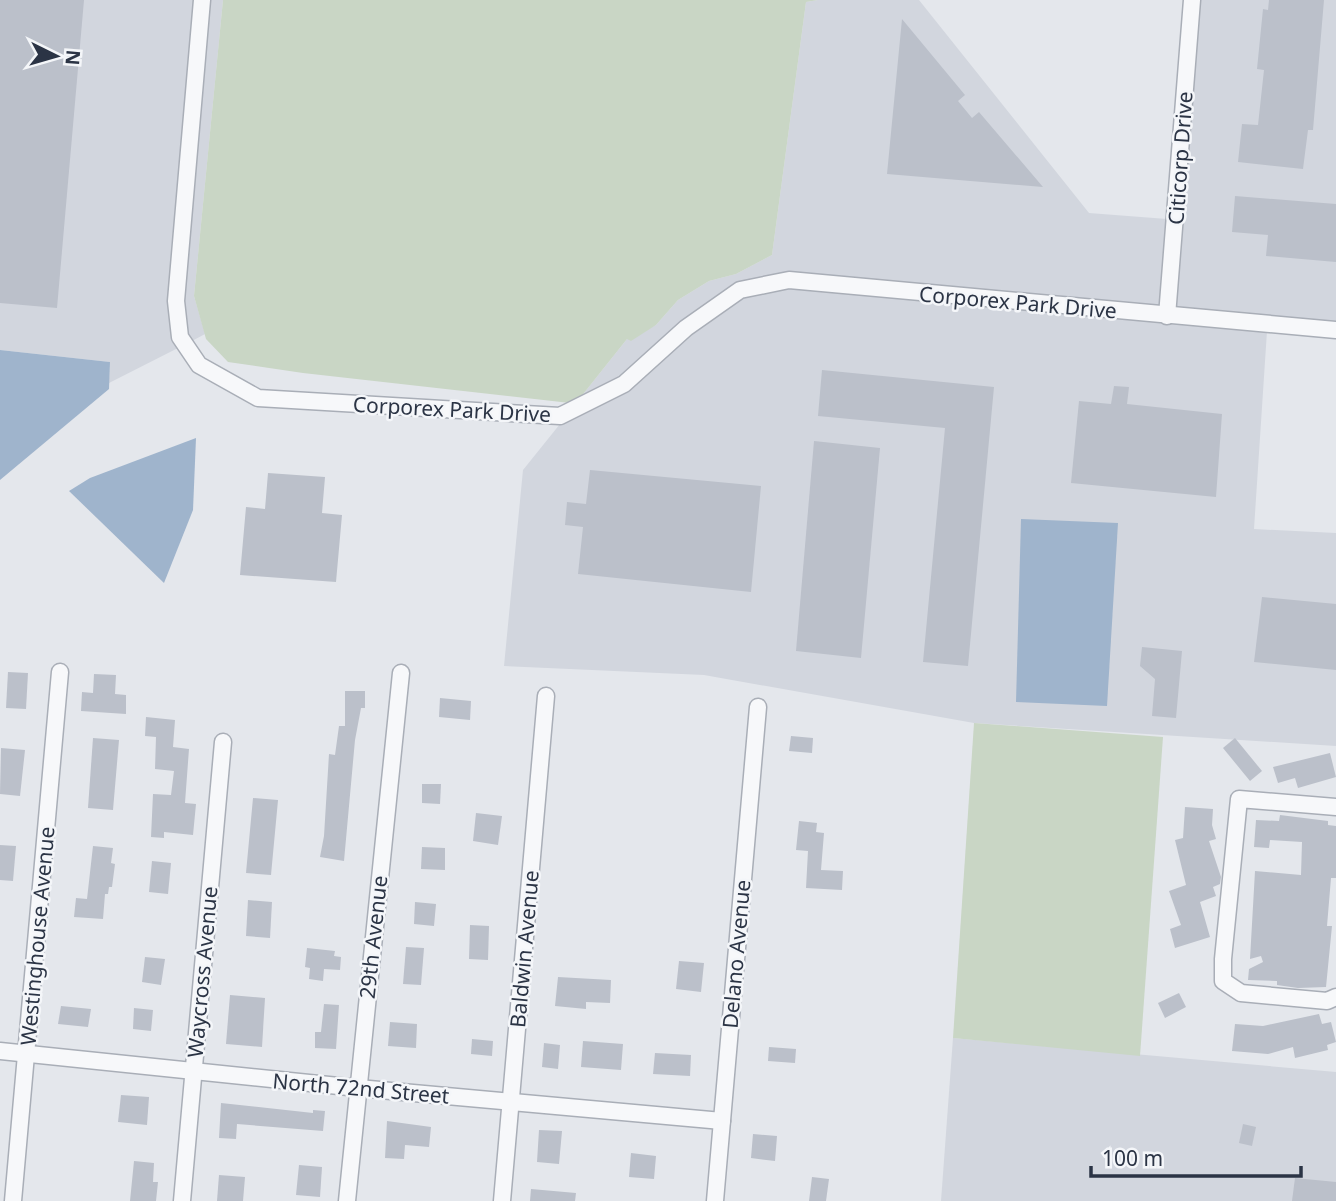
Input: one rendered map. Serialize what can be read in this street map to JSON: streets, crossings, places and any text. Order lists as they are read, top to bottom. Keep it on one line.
{"streets":{"street":["Citicorp Drive","Corporex Park Drive","Westinghouse Avenue","29th Avenue","Baldwin Avenue","Delano Avenue","Waycross Avenue","North 72nd Street"]},"crossings":[["Citicorp Drive","Corporex Park Drive"],["Westinghouse Avenue","North 72nd Street"],["29th Avenue","North 72nd Street"],["Baldwin Avenue","North 72nd Street"],["Delano Avenue","North 72nd Street"],["Waycross Avenue","North 72nd Street"]],"scale_bar":"100 m","north":"right"}
